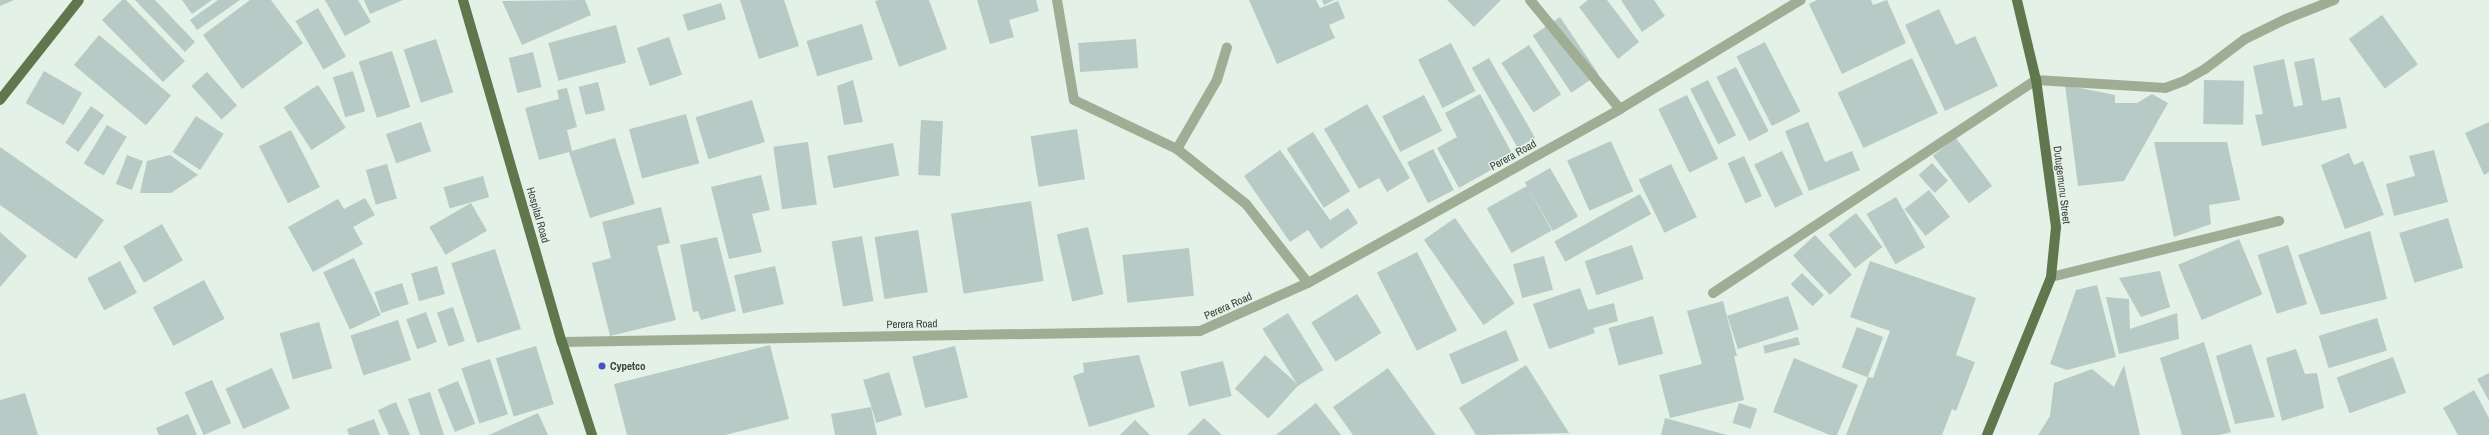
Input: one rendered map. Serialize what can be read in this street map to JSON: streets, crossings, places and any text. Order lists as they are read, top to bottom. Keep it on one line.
{"streets":{"main road":["Dutugemunu Street","Hospital Road"],"street":["Perera Road"]},"crossings":[["Perera Road","Hospital Road"]],"places":["Cypetco"]}
